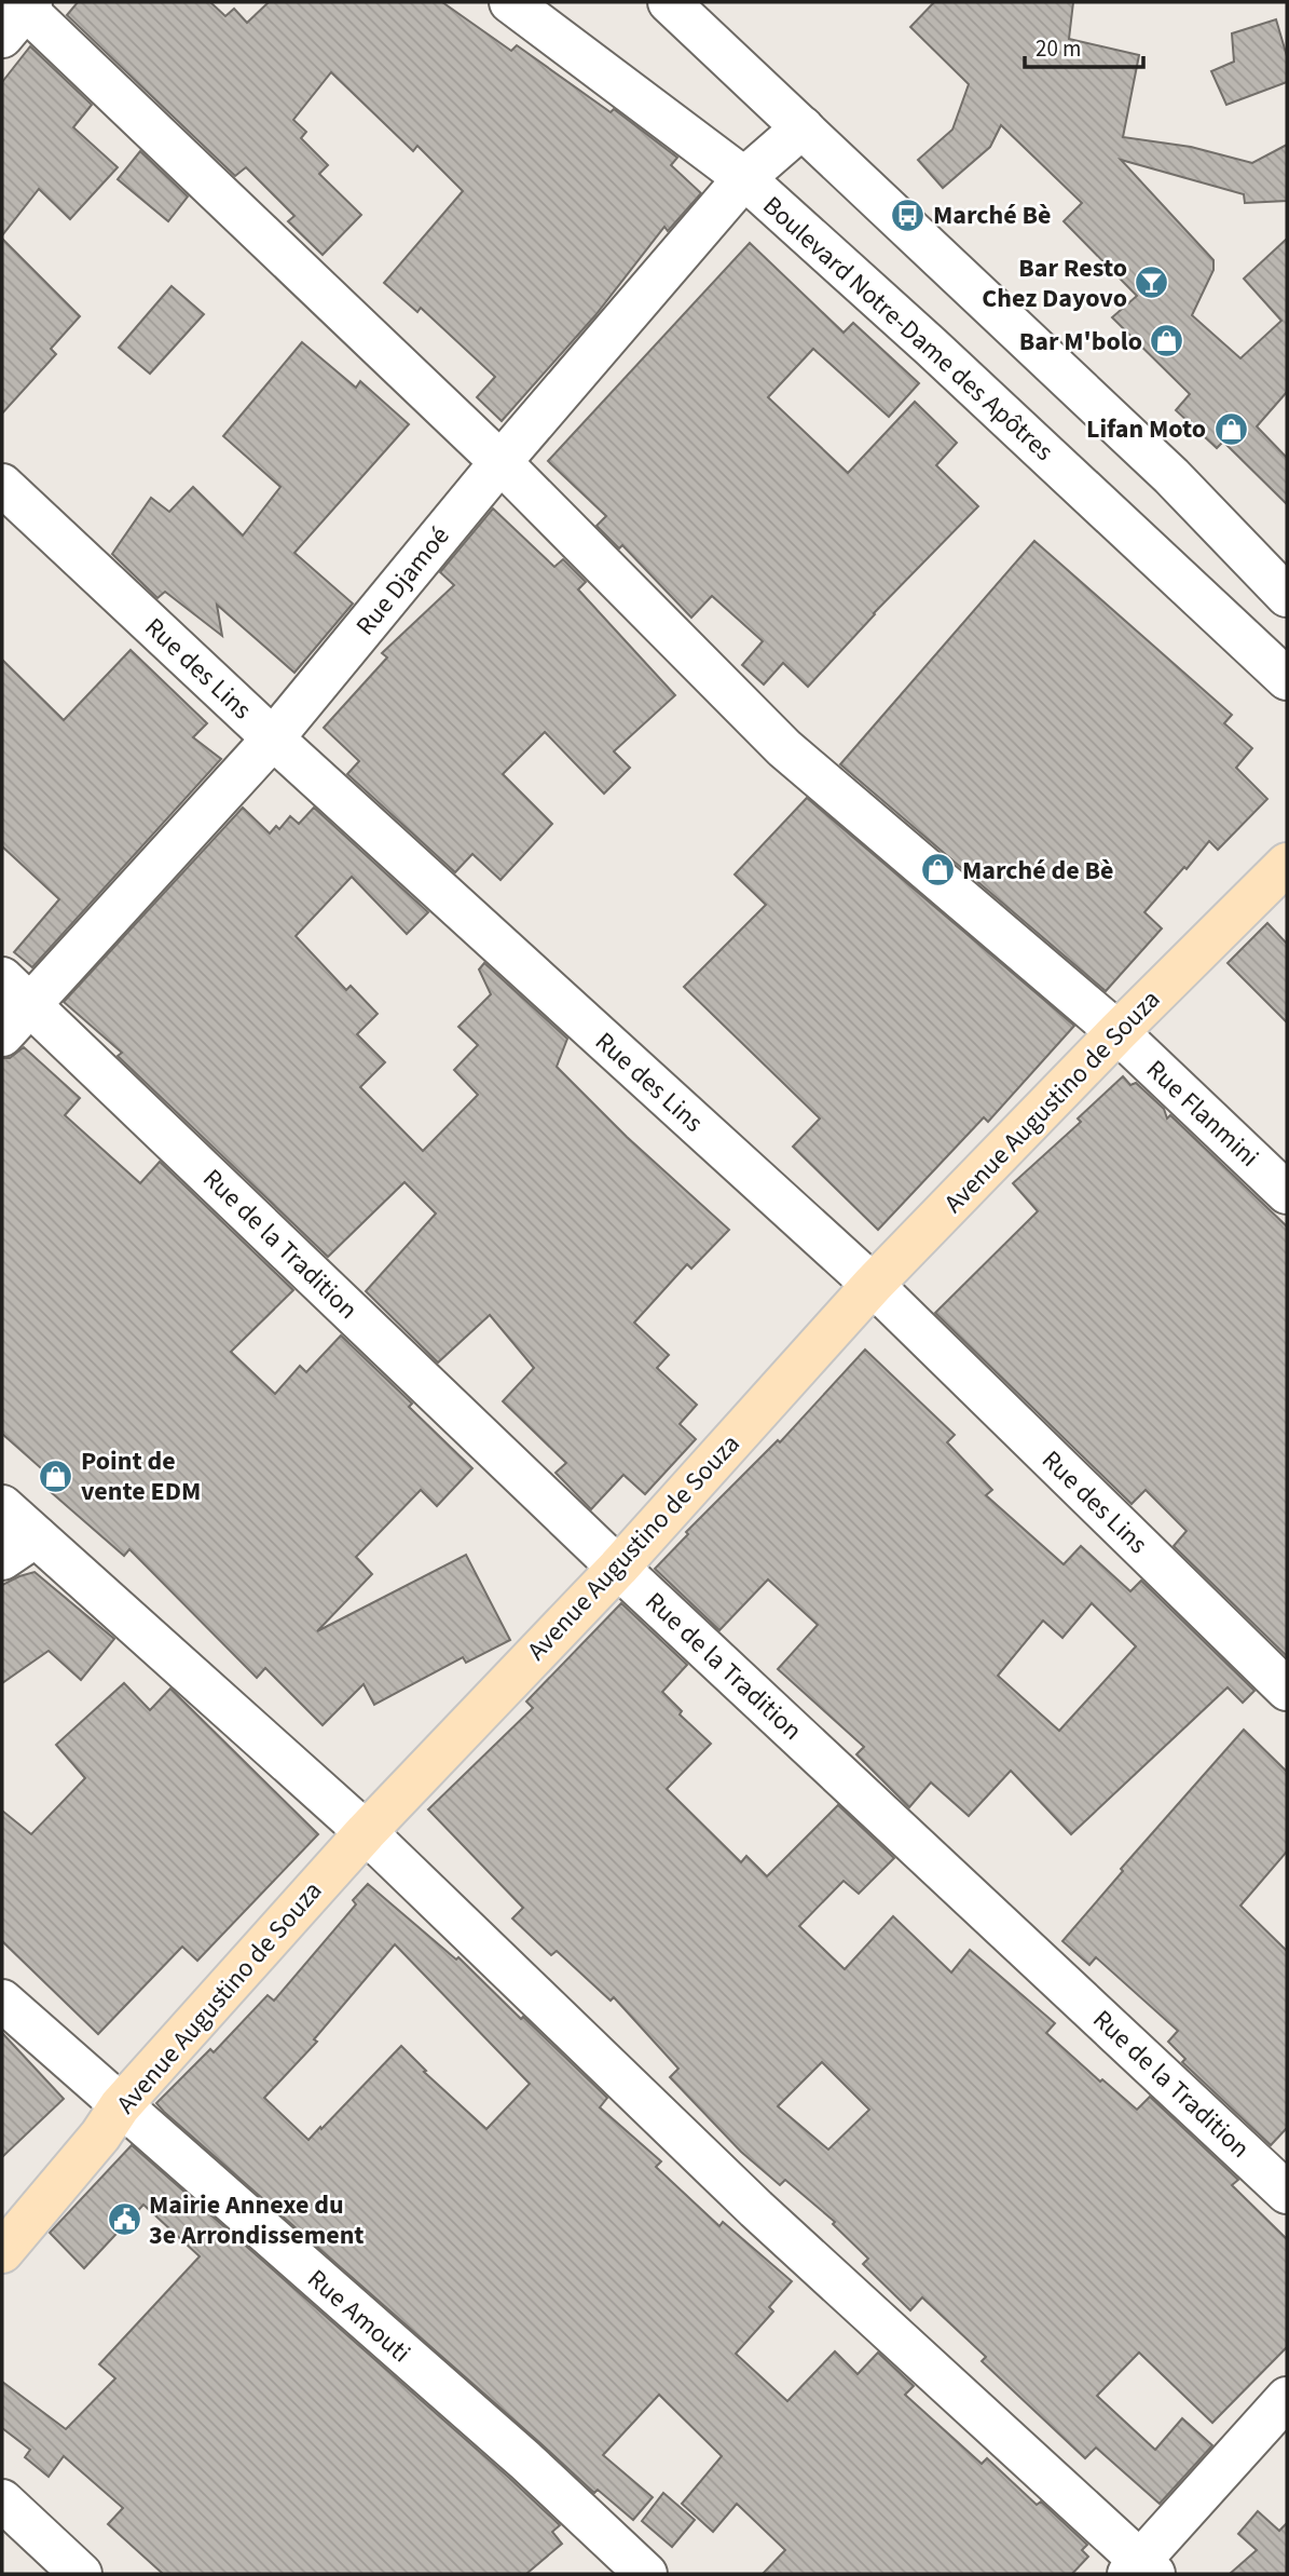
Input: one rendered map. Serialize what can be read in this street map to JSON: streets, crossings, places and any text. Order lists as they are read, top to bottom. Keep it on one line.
{"streets":{"main road":["Avenue Augustino de Souza"],"street":["Boulevard Notre-Dame des Apôtres","Rue Djamoé","Rue des Lins","Rue Flanmini","Rue de la Tradition","Rue Amouti"]},"crossings":[["Boulevard Notre-Dame des Apôtres","Rue Djamoé"],["Rue Djamoé","Rue des Lins"],["Rue Djamoé","Rue Flanmini"],["Rue Djamoé","Rue de la Tradition"],["Rue des Lins","Avenue Augustino de Souza"],["Avenue Augustino de Souza","Rue Flanmini"],["Avenue Augustino de Souza","Rue de la Tradition"],["Avenue Augustino de Souza","Rue Amouti"]],"places":{"bus stop":["Marché Bè"],"bar":["Bar Resto Chez Dayovo"],"shop":["Bar M'bolo","Lifan Moto","Marché de Bè","Point de vente EDM"],"public building":["Mairie Annexe du 3e Arrondissement"]},"scale_bar":"20 m"}
